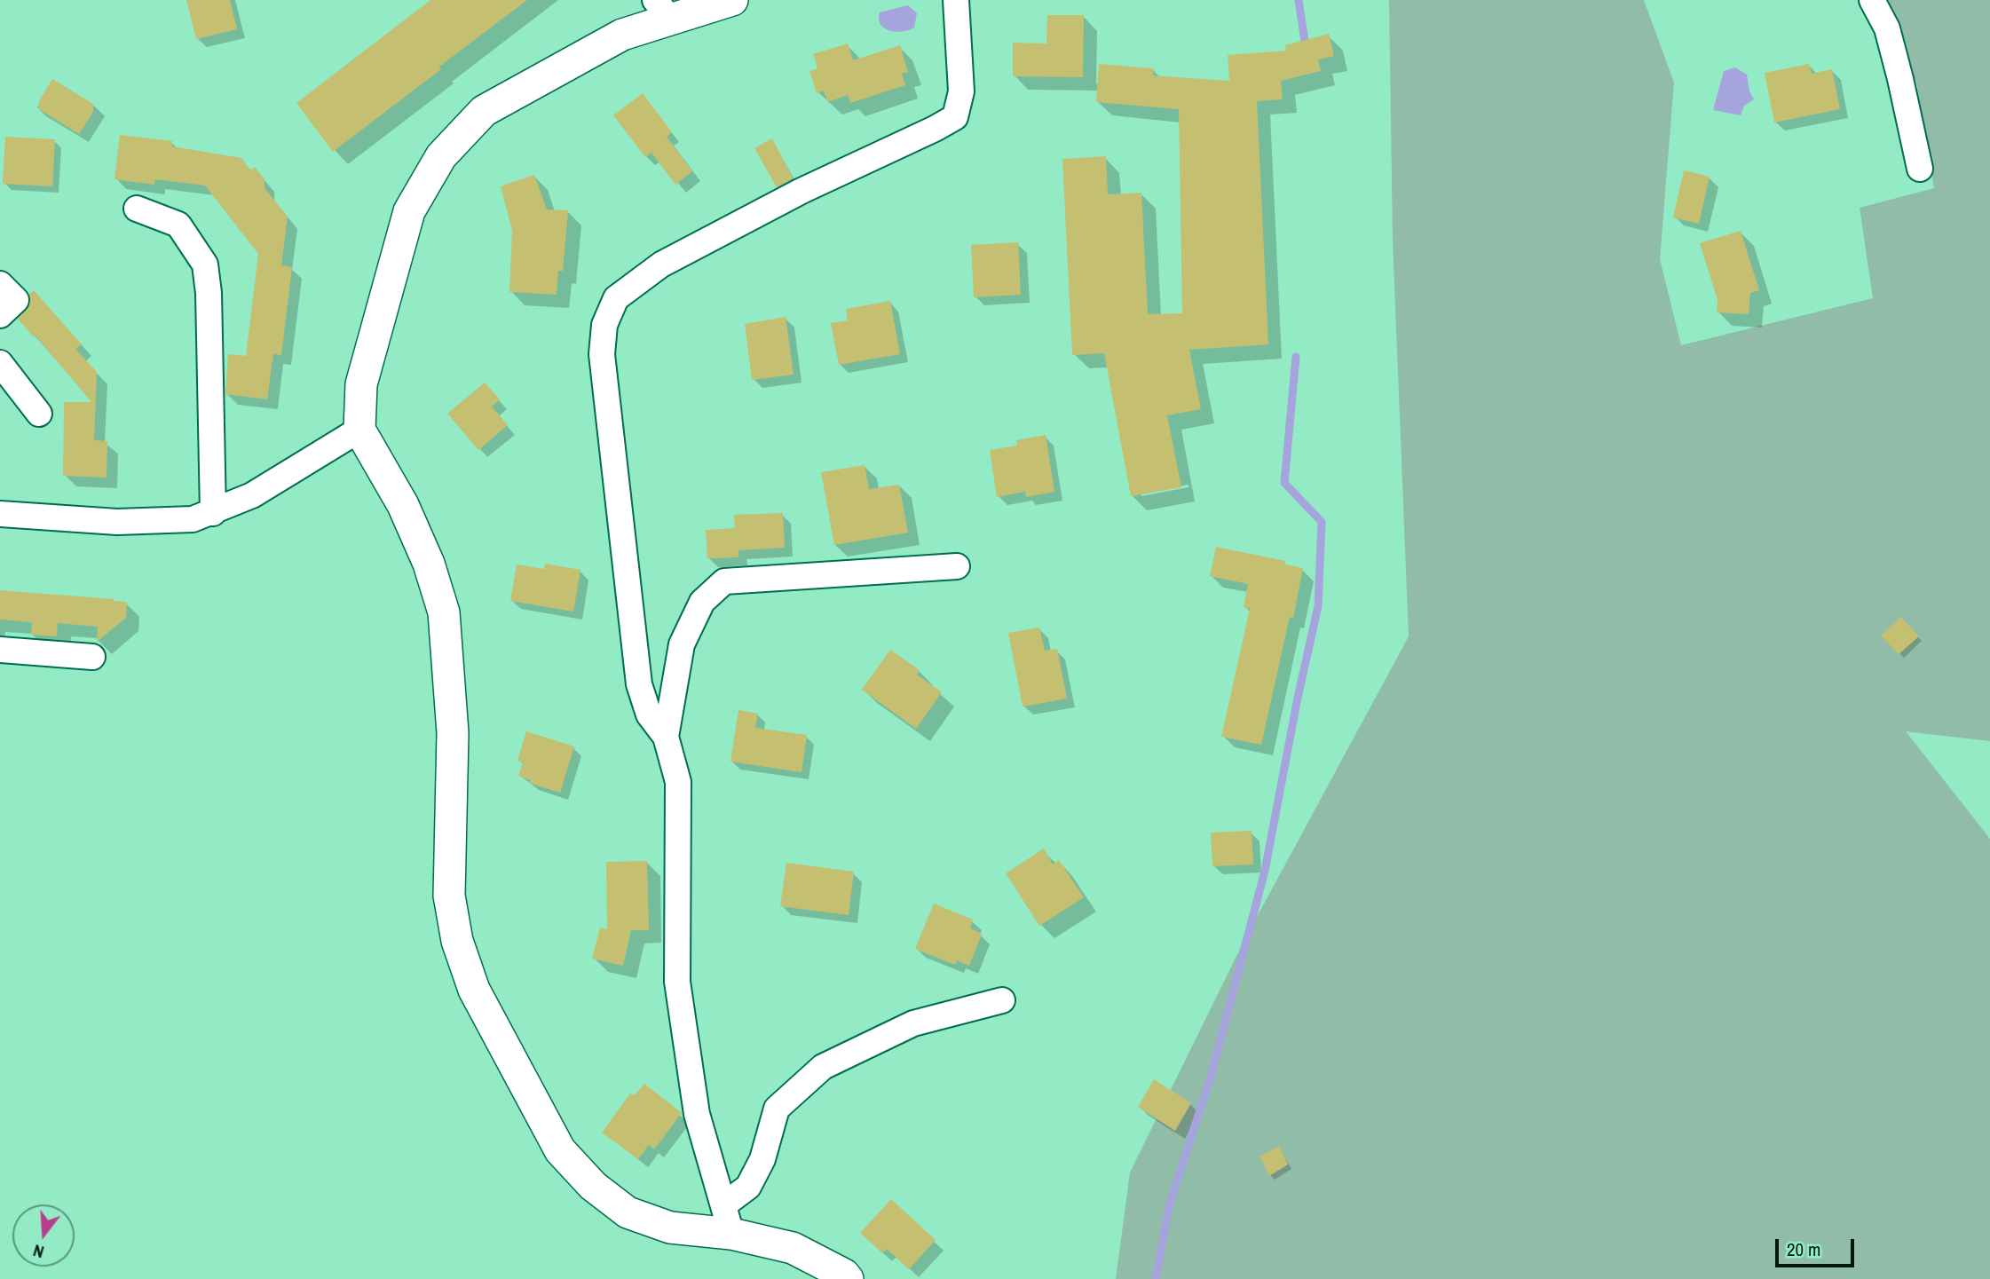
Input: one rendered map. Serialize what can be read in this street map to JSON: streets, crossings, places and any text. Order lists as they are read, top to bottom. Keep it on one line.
{"scale_bar":"20 m","north":"bottom"}
